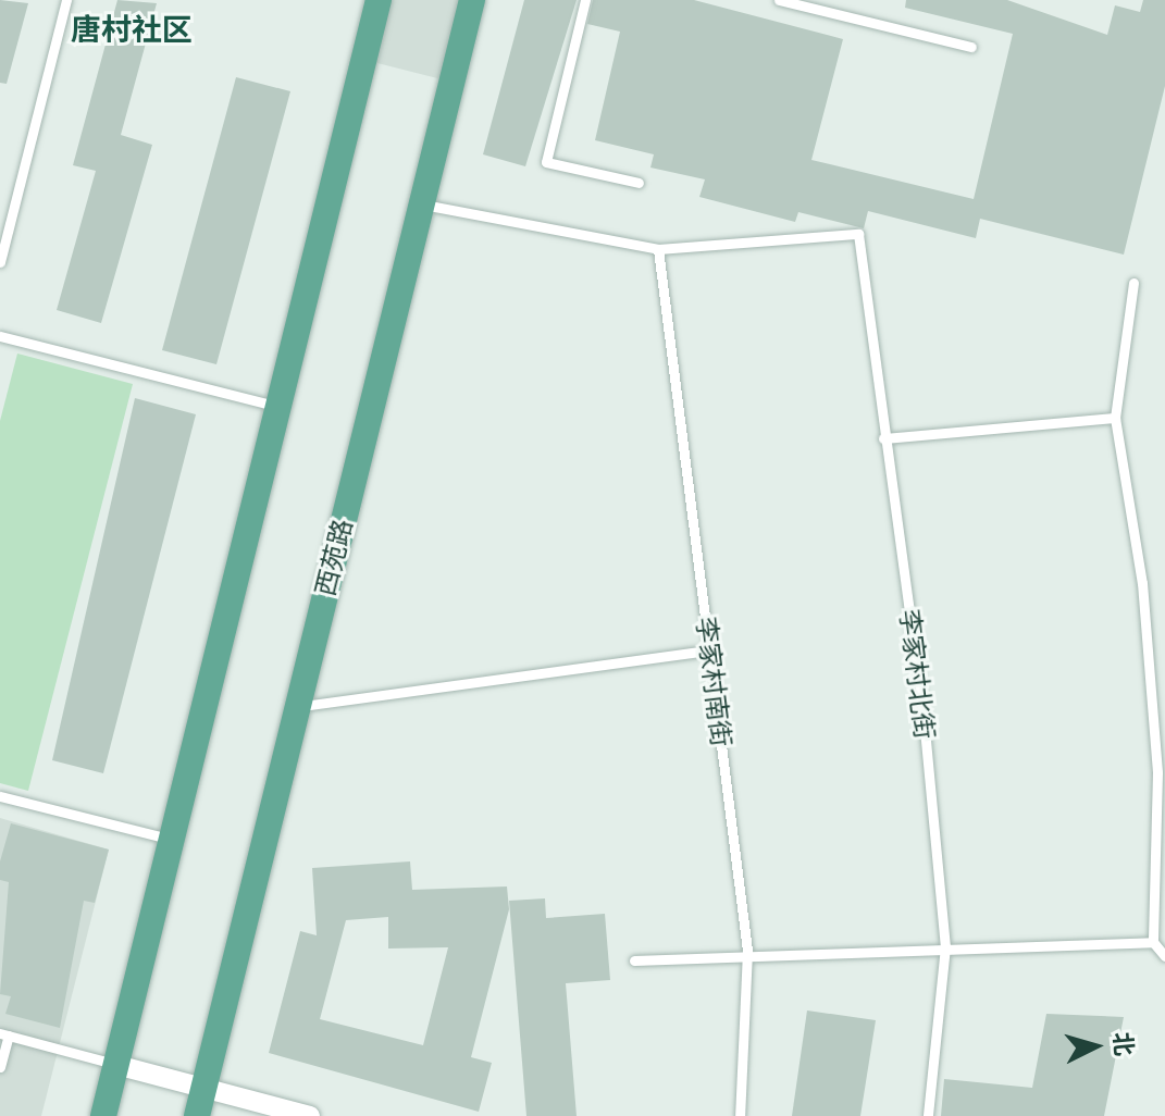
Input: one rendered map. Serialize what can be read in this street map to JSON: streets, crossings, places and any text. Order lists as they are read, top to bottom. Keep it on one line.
{"streets":{"main road":["西苑路"],"lane":["李家村北街","李家村南街"]},"crossings":[["李家村北街","李家村南街"]],"districts":["唐村社区"],"north":"right"}
